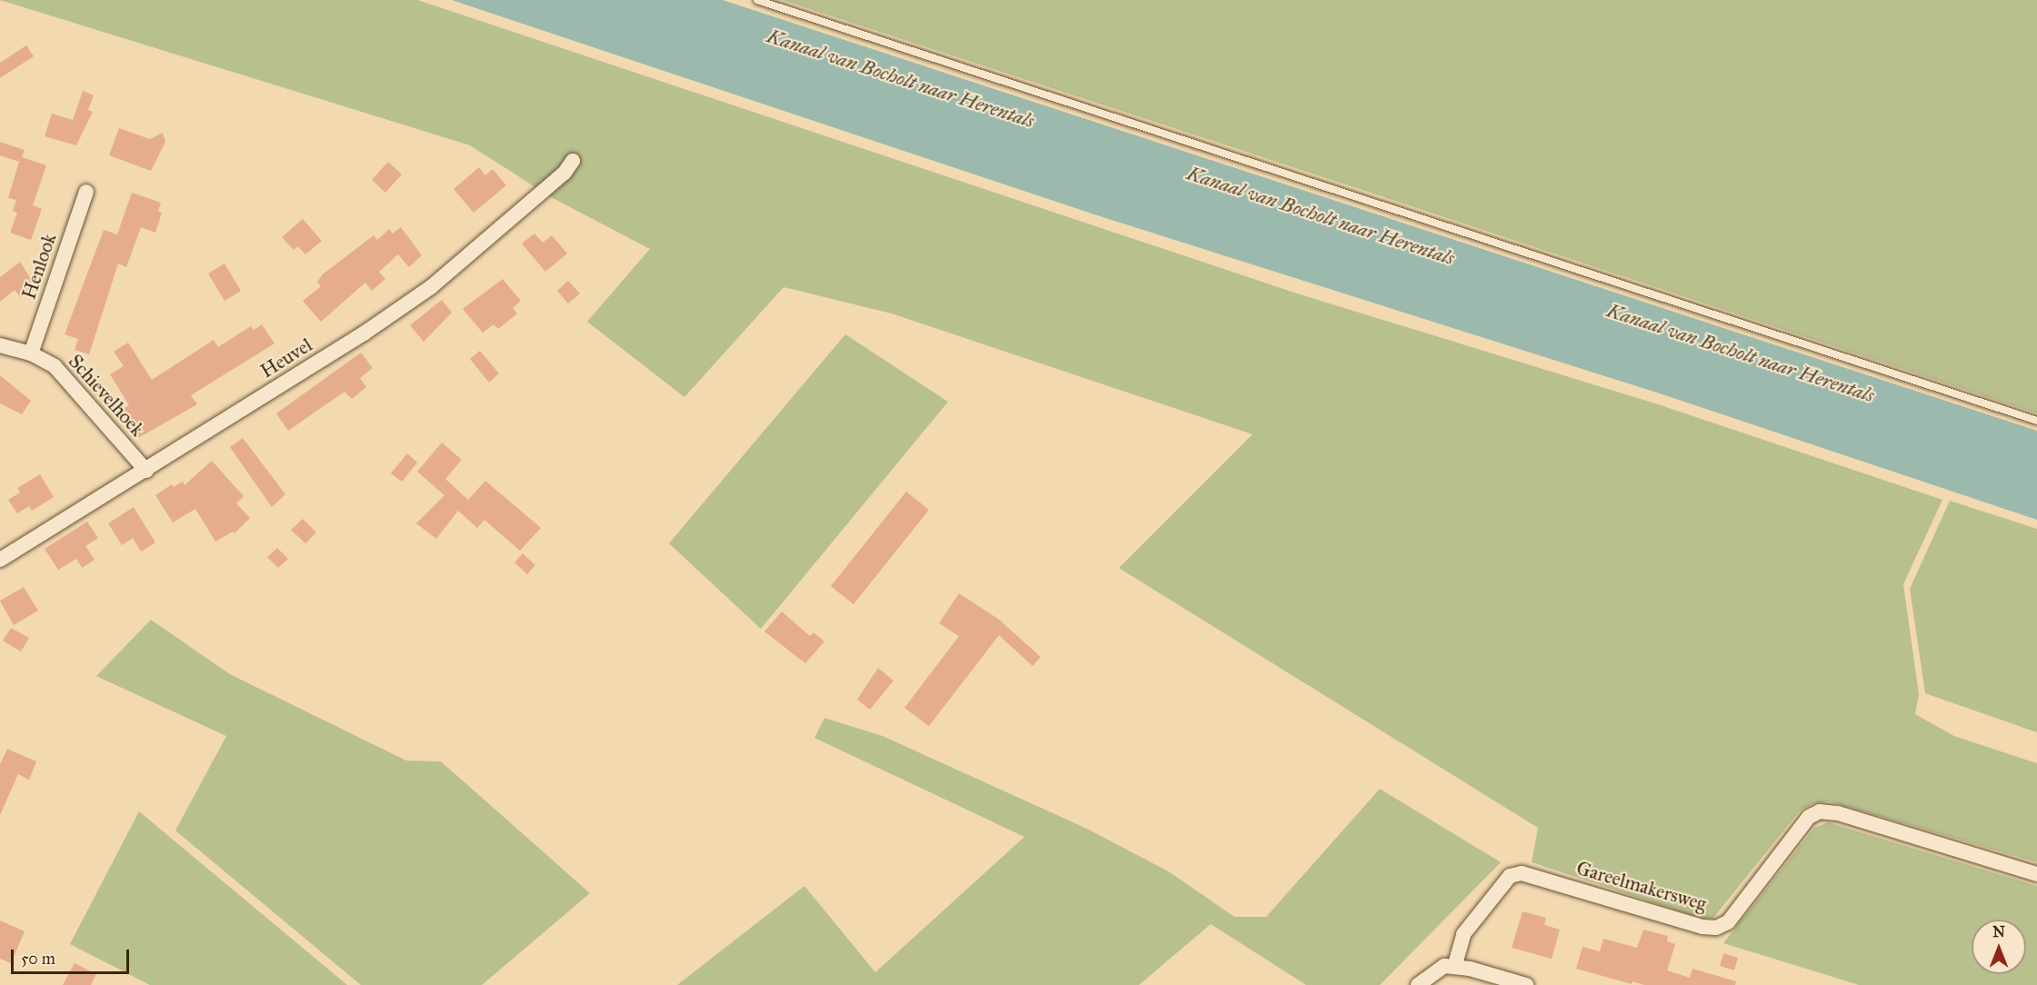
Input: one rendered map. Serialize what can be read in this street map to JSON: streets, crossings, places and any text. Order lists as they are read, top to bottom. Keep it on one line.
{"streets":{"street":["Henlook","Heuvel","Schievelhoek","Gareelmakersweg"]},"crossings":[["Henlook","Schievelhoek"],["Heuvel","Schievelhoek"]],"water":["Kanaal van Bocholt naar Herentals"],"scale_bar":"50 m","north":"top"}
